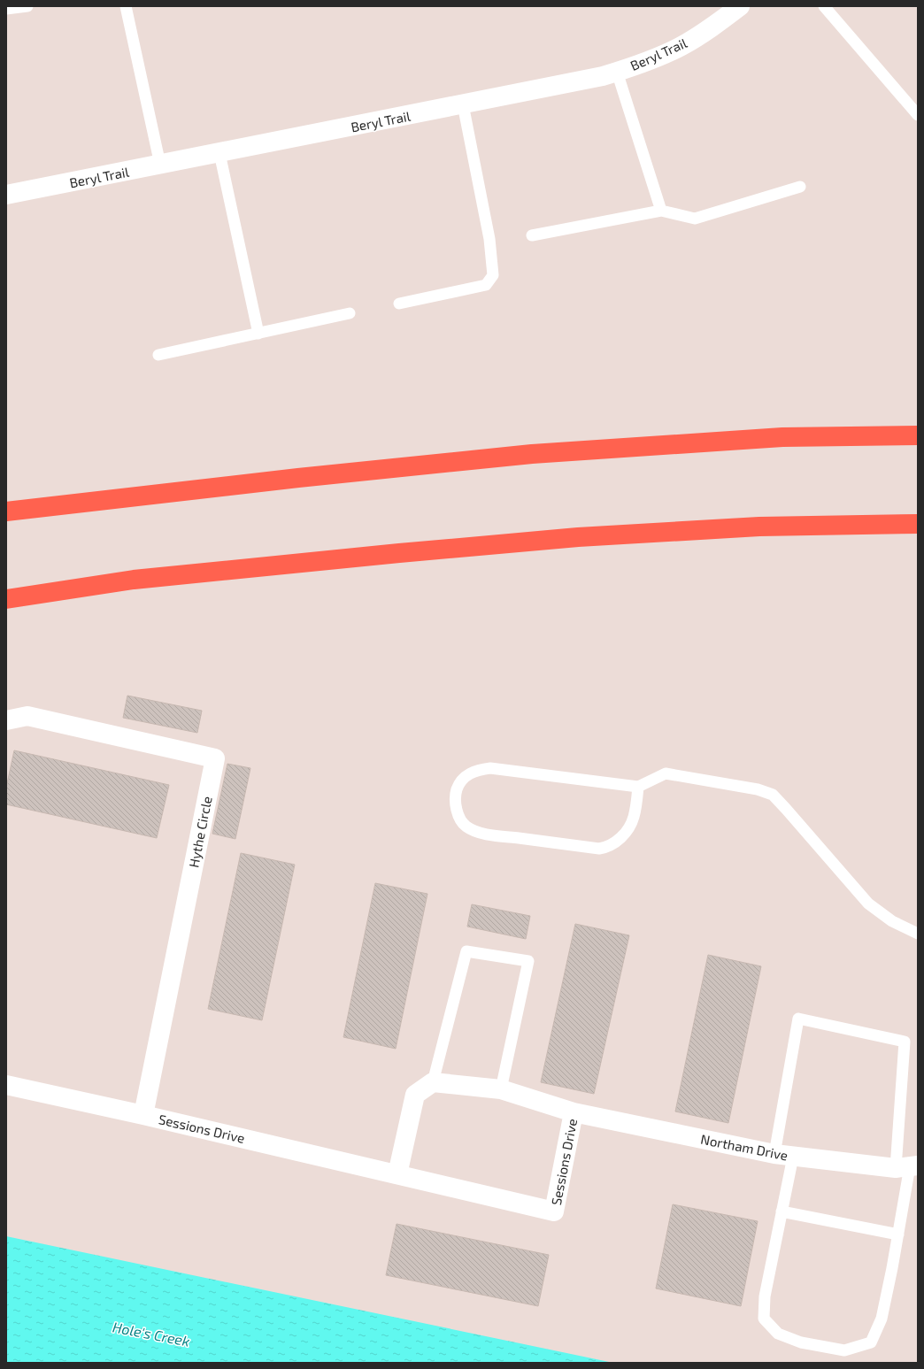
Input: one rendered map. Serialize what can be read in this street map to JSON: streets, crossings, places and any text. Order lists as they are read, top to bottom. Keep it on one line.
{"streets":{"street":["Beryl Trail","Hythe Circle","Sessions Drive","Northam Drive"]},"crossings":[["Hythe Circle","Sessions Drive"],["Sessions Drive","Northam Drive"]],"water":["Hole's Creek"]}
